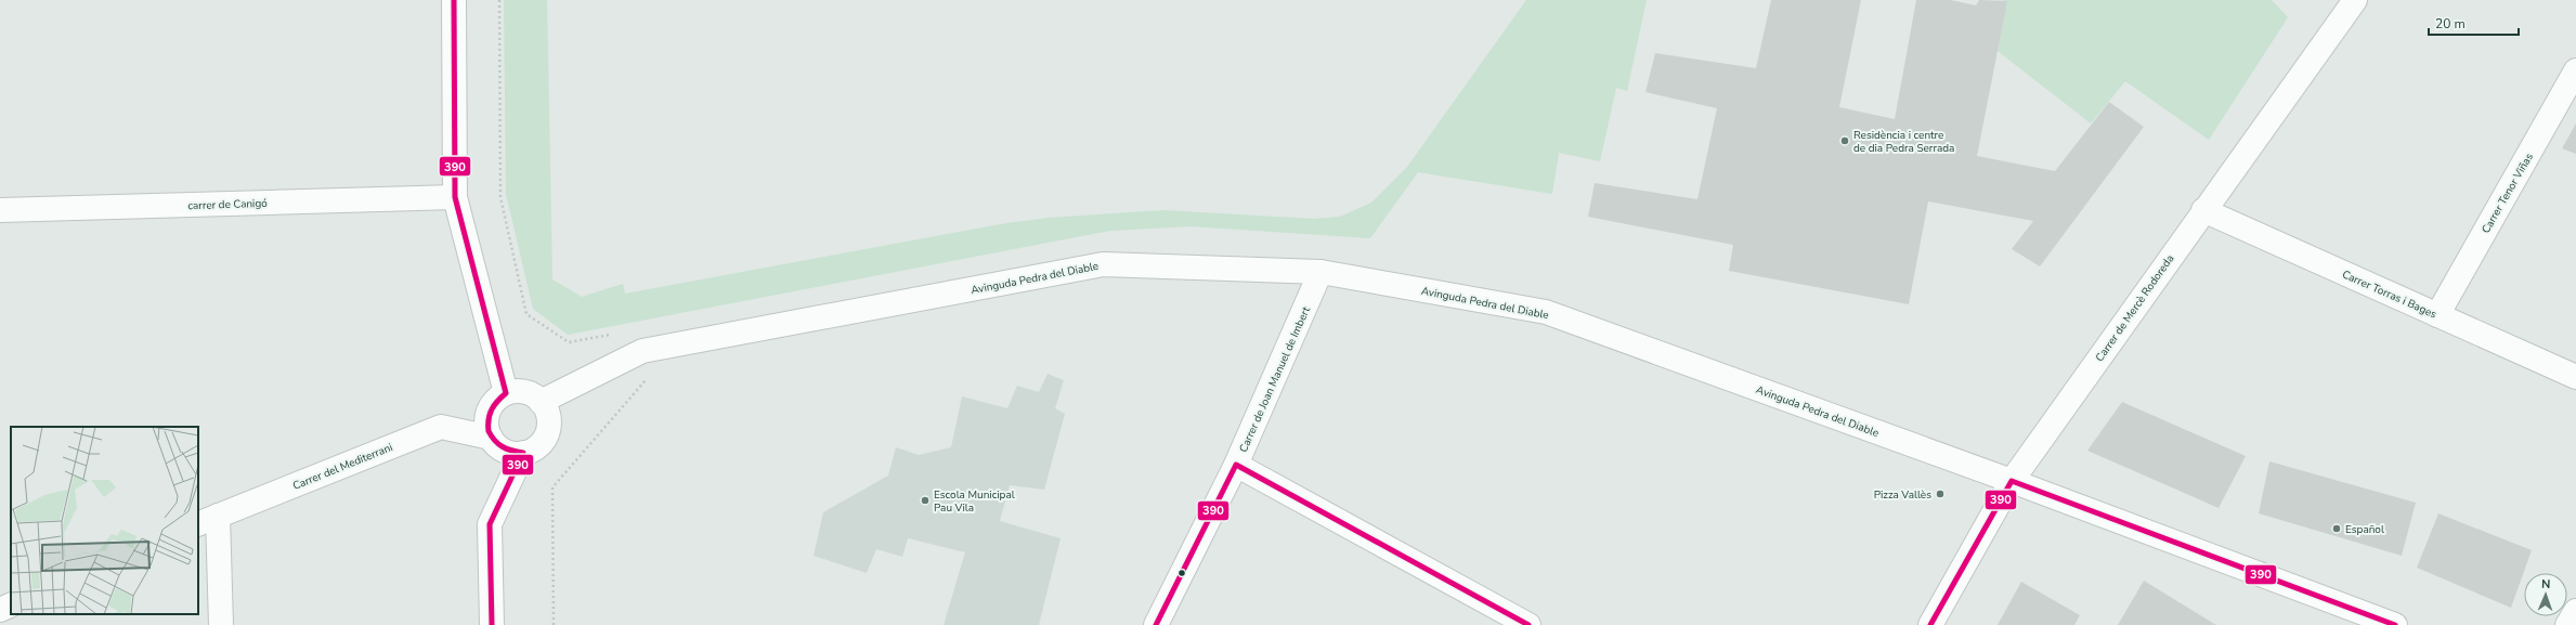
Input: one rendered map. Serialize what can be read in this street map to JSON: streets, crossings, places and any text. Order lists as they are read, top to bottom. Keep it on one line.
{"streets":{"street":["Carrer Tenor Viñas","carrer de Canigó","Avinguda Pedra del Diable","Carrer Torras i Bages","Carrer de Mercè Rodoreda","Carrer de Joan Manuel de Imbert","Carrer del Mediterrani"]},"crossings":[["Carrer Tenor Viñas","Carrer Torras i Bages"],["Avinguda Pedra del Diable","Carrer de Mercè Rodoreda"],["Avinguda Pedra del Diable","Carrer de Joan Manuel de Imbert"],["Avinguda Pedra del Diable","Carrer del Mediterrani"],["Carrer Torras i Bages","Carrer de Mercè Rodoreda"]],"places":["Residència i centre de dia Pedra Serrada","Pizza Vallès","Escola Municipal Pau Vila","Español"],"lines":["transit line 390"],"scale_bar":"20 m","north":"top"}
